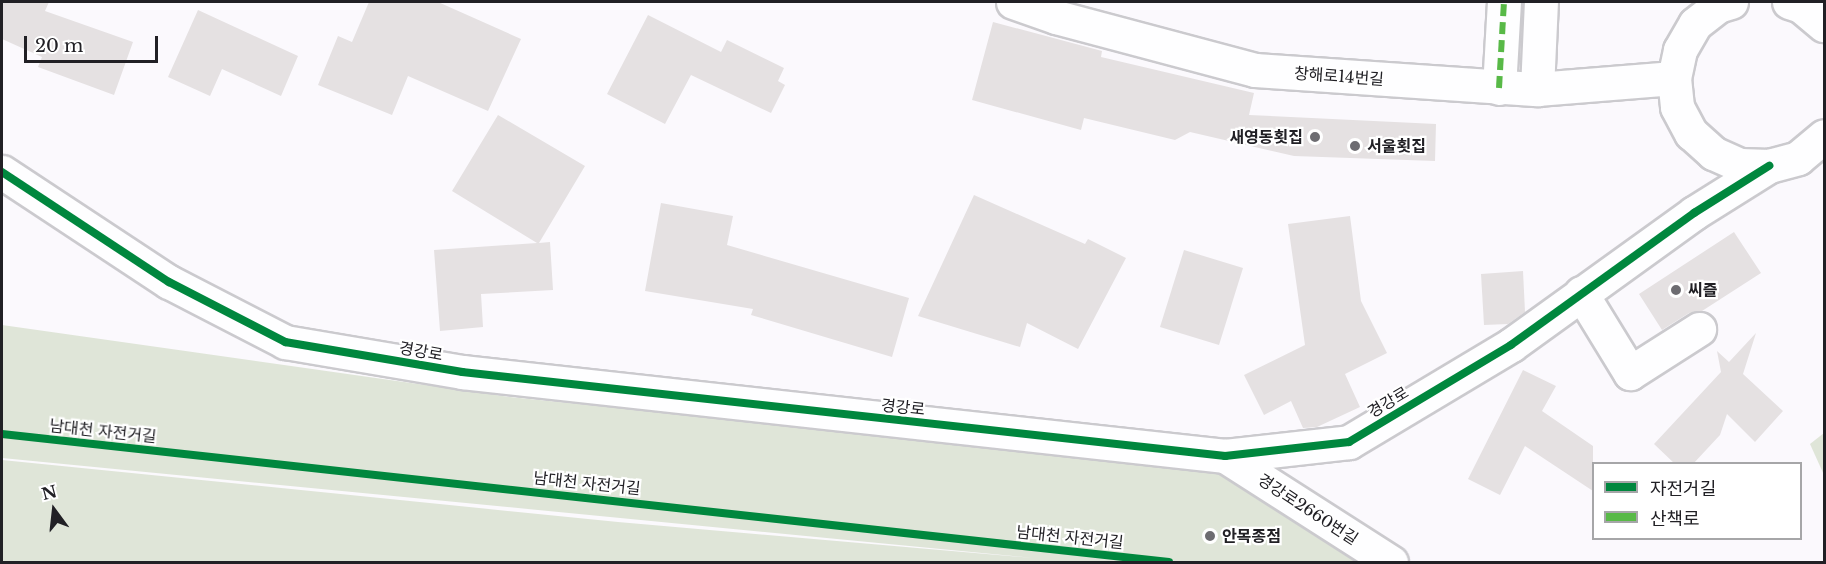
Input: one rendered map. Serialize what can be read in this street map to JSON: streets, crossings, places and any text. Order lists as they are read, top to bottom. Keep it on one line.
{"streets":{"street":["창해로14번길","경강로","경강로2660번길"],"cycle path":["남대천 자전거길"]},"crossings":[["경강로","경강로2660번길"]],"places":["새영동횟집","서울횟집","씨즐","안목종점"],"legend":["자전거길","산책로"],"scale_bar":"20 m","north":"top"}
